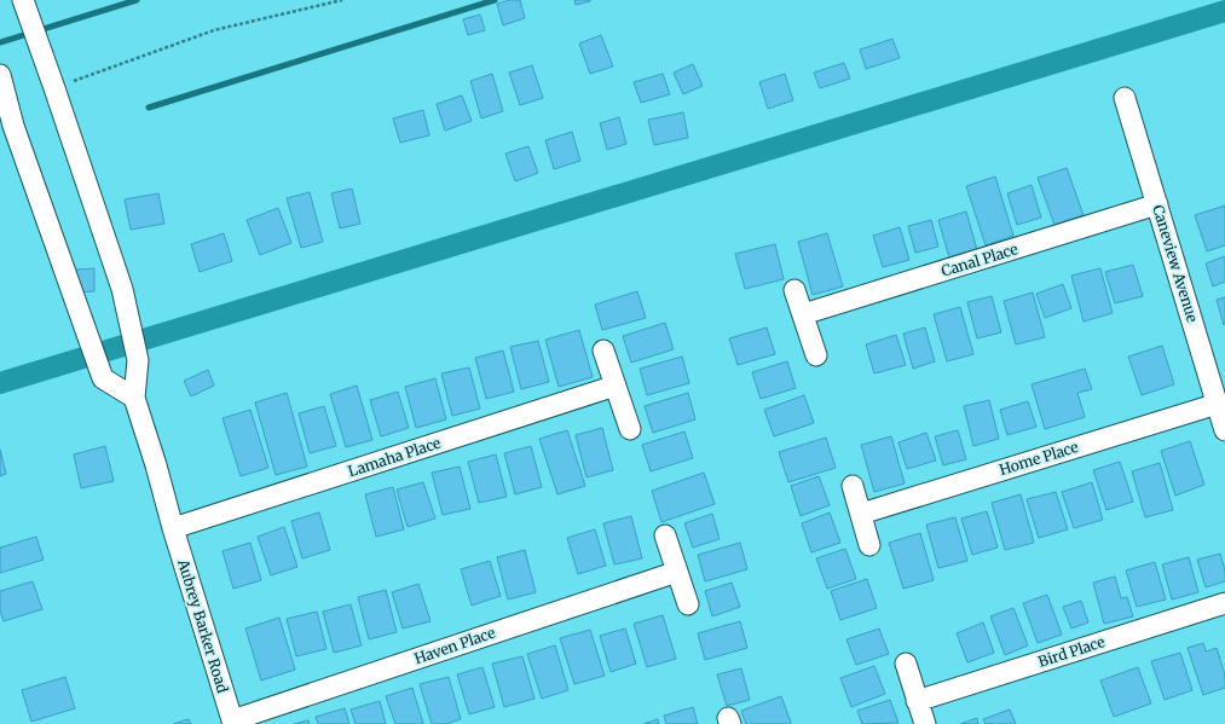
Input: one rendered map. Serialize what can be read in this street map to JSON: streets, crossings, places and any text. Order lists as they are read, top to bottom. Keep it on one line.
{"streets":{"street":["Canal Place","Caneview Avenue","Lamaha Place","Home Place","Aubrey Barker Road","Haven Place","Bird Place"]},"crossings":[["Canal Place","Caneview Avenue"],["Caneview Avenue","Home Place"],["Lamaha Place","Aubrey Barker Road"],["Aubrey Barker Road","Haven Place"]]}
